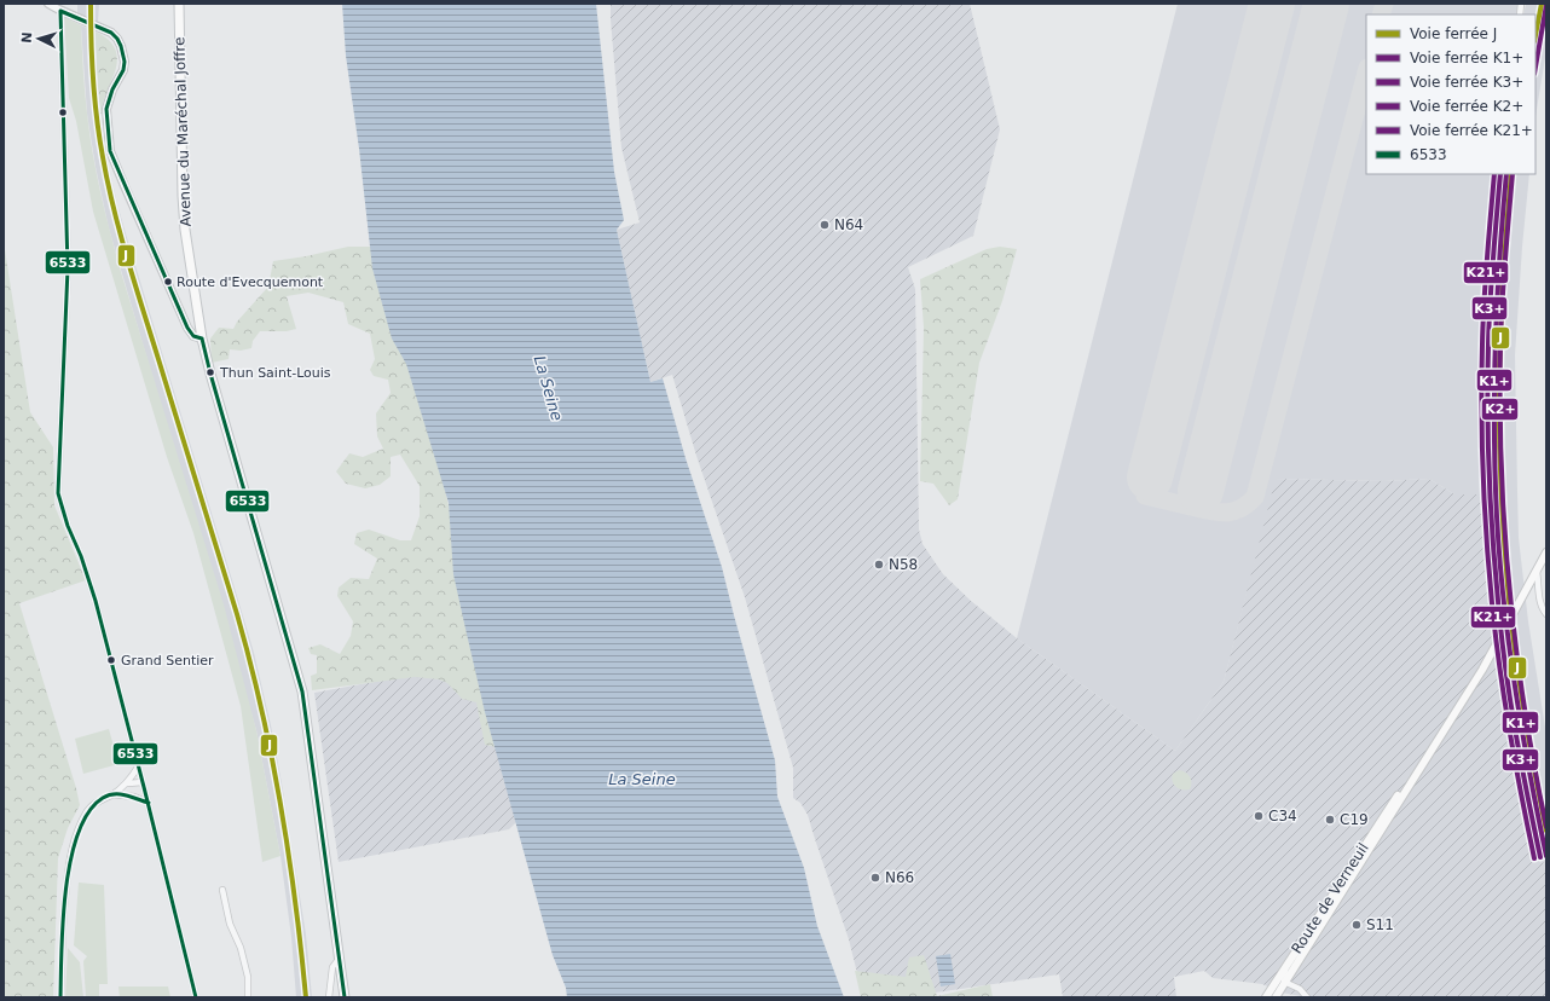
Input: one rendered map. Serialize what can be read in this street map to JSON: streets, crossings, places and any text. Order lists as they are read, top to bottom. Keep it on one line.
{"streets":{"main road":["Avenue du Maréchal Joffre","Route de Verneuil"]},"water":["La Seine"],"places":["N64","Route d'Evecquemont","Thun Saint-Louis","N58","Grand Sentier","C34","C19","N66","S11"],"lines":["rail line J","rail line K1+","transit line 6533","rail line K3+","rail line K2+","rail line K21+"],"legend":["Voie ferrée J","Voie ferrée K1+","Voie ferrée K3+","Voie ferrée K2+","Voie ferrée K21+","6533"],"north":"left"}
